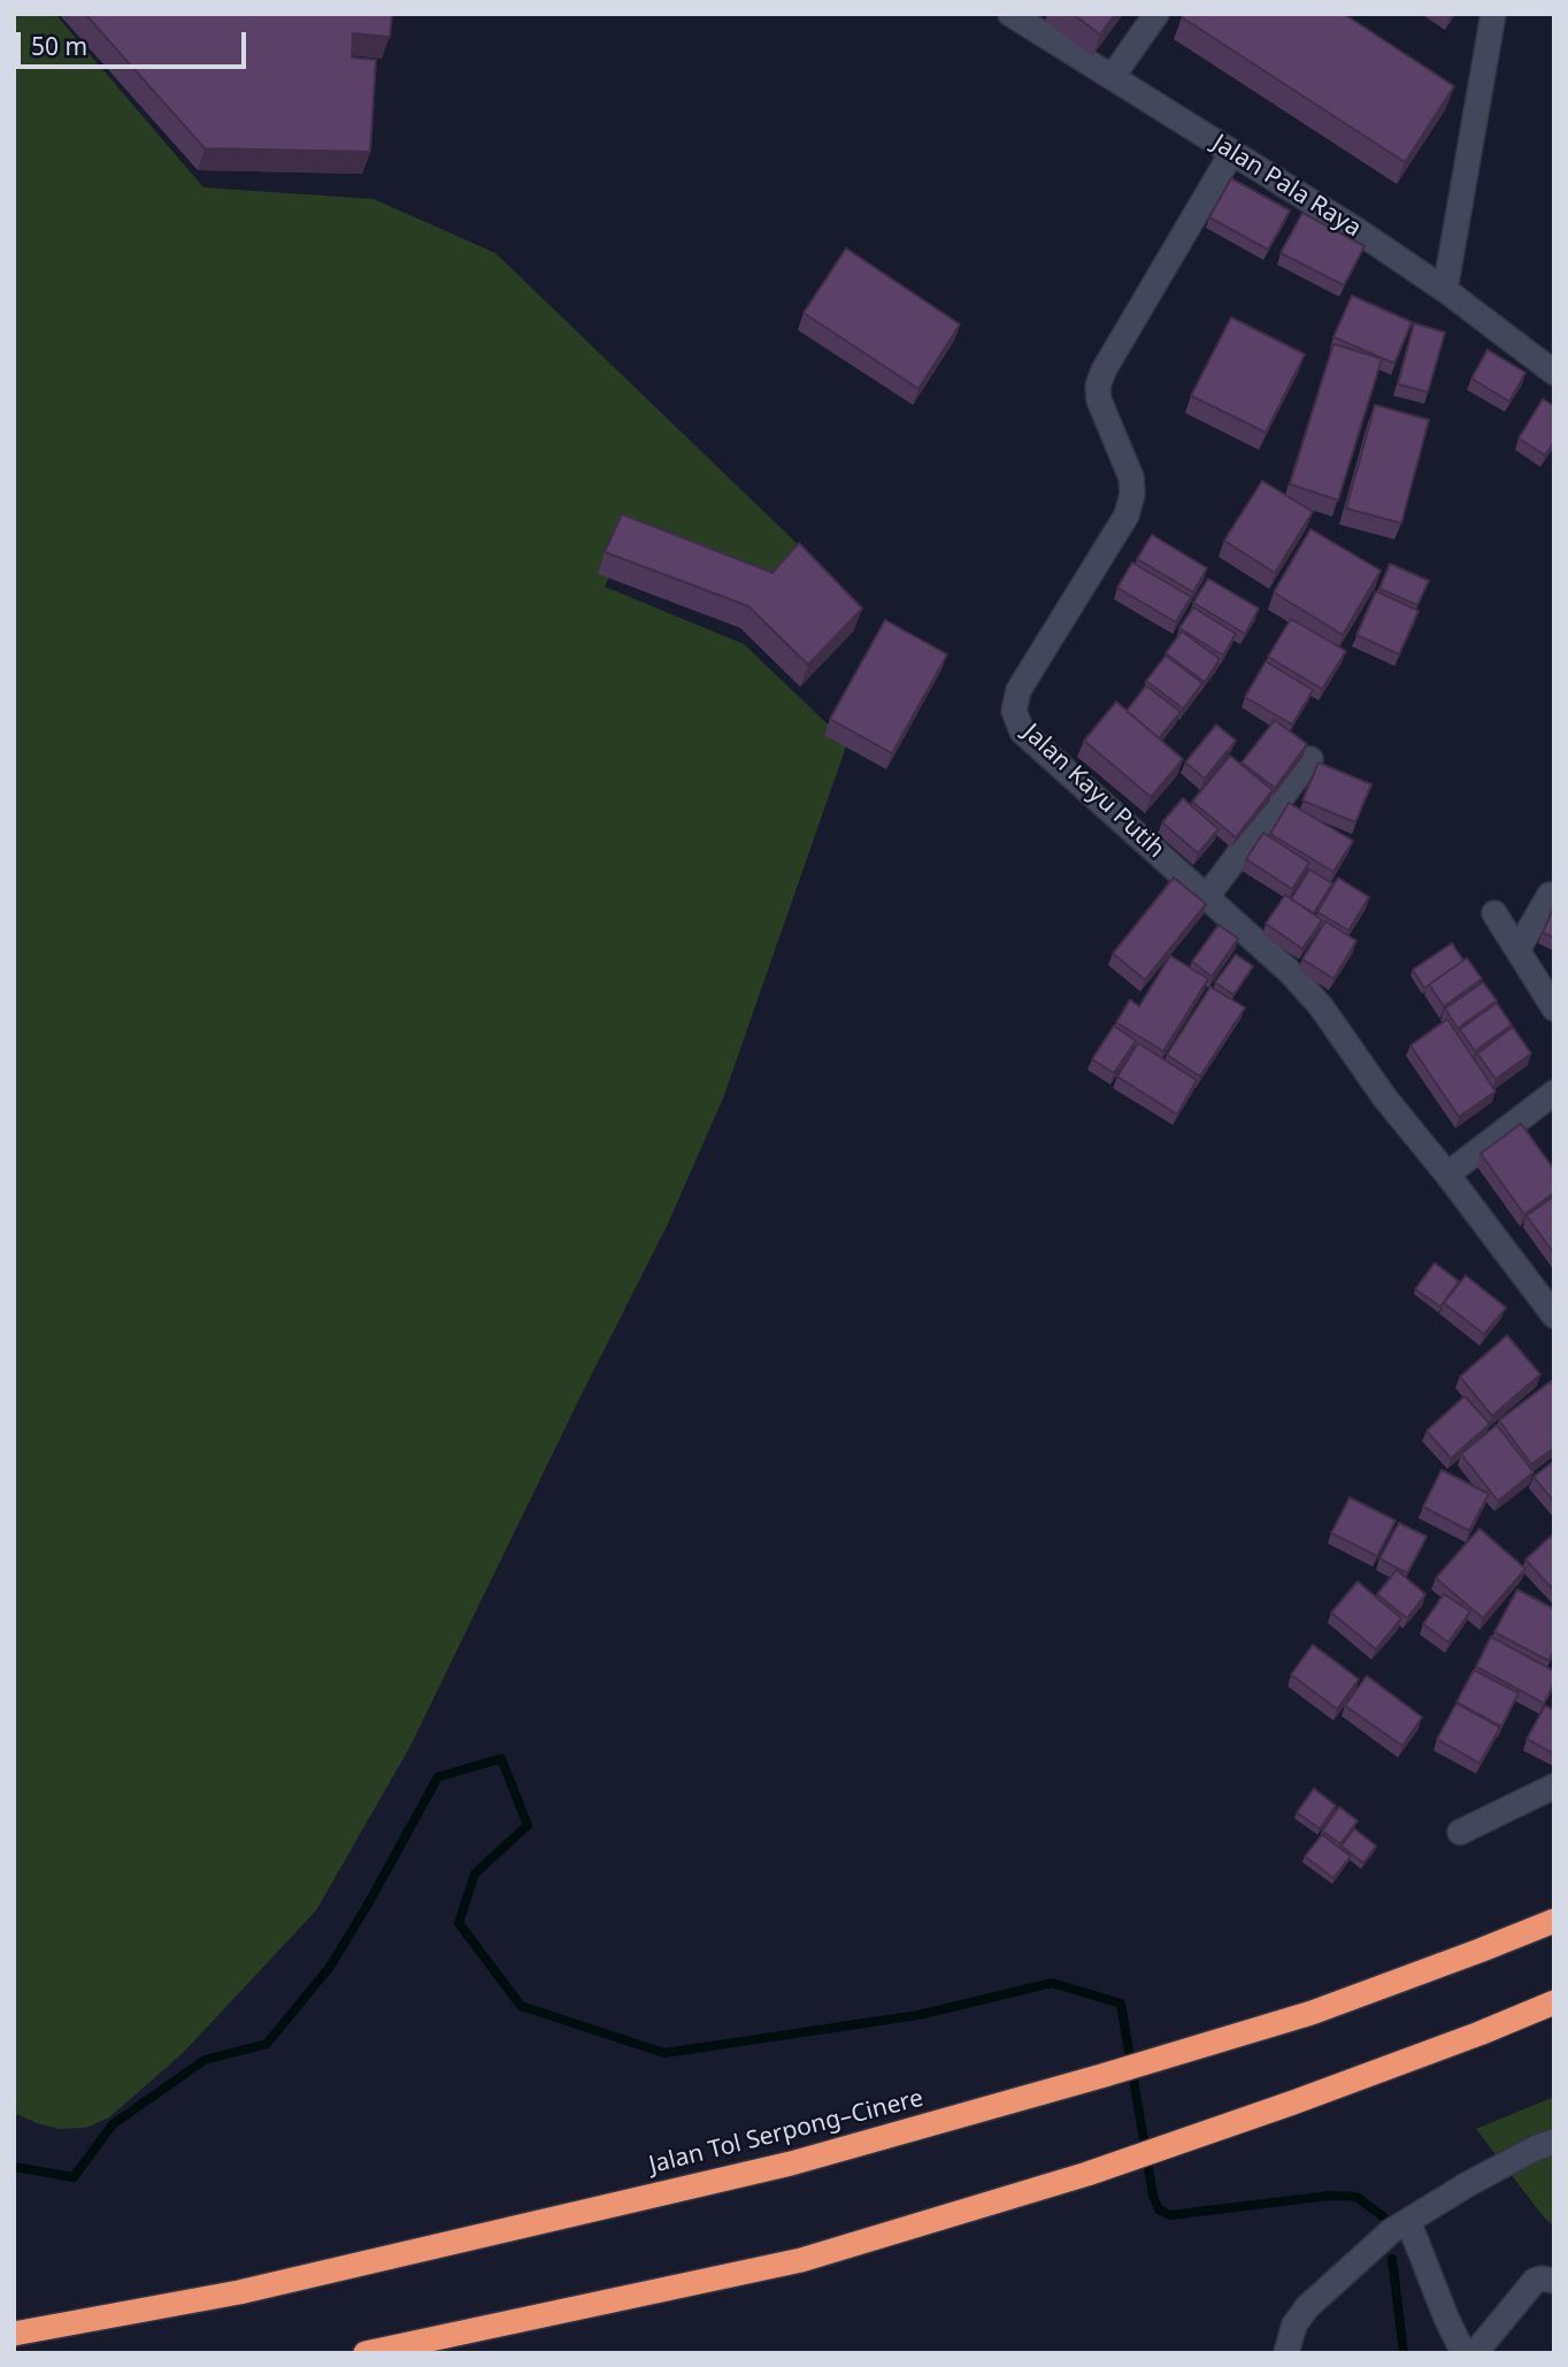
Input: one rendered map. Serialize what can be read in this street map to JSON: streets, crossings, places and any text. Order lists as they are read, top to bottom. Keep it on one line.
{"streets":{"highway":["Jalan Tol Serpong–Cinere"],"street":["Jalan Pala Raya","Jalan Kayu Putih"]},"crossings":[["Jalan Pala Raya","Jalan Kayu Putih"]],"scale_bar":"50 m"}
